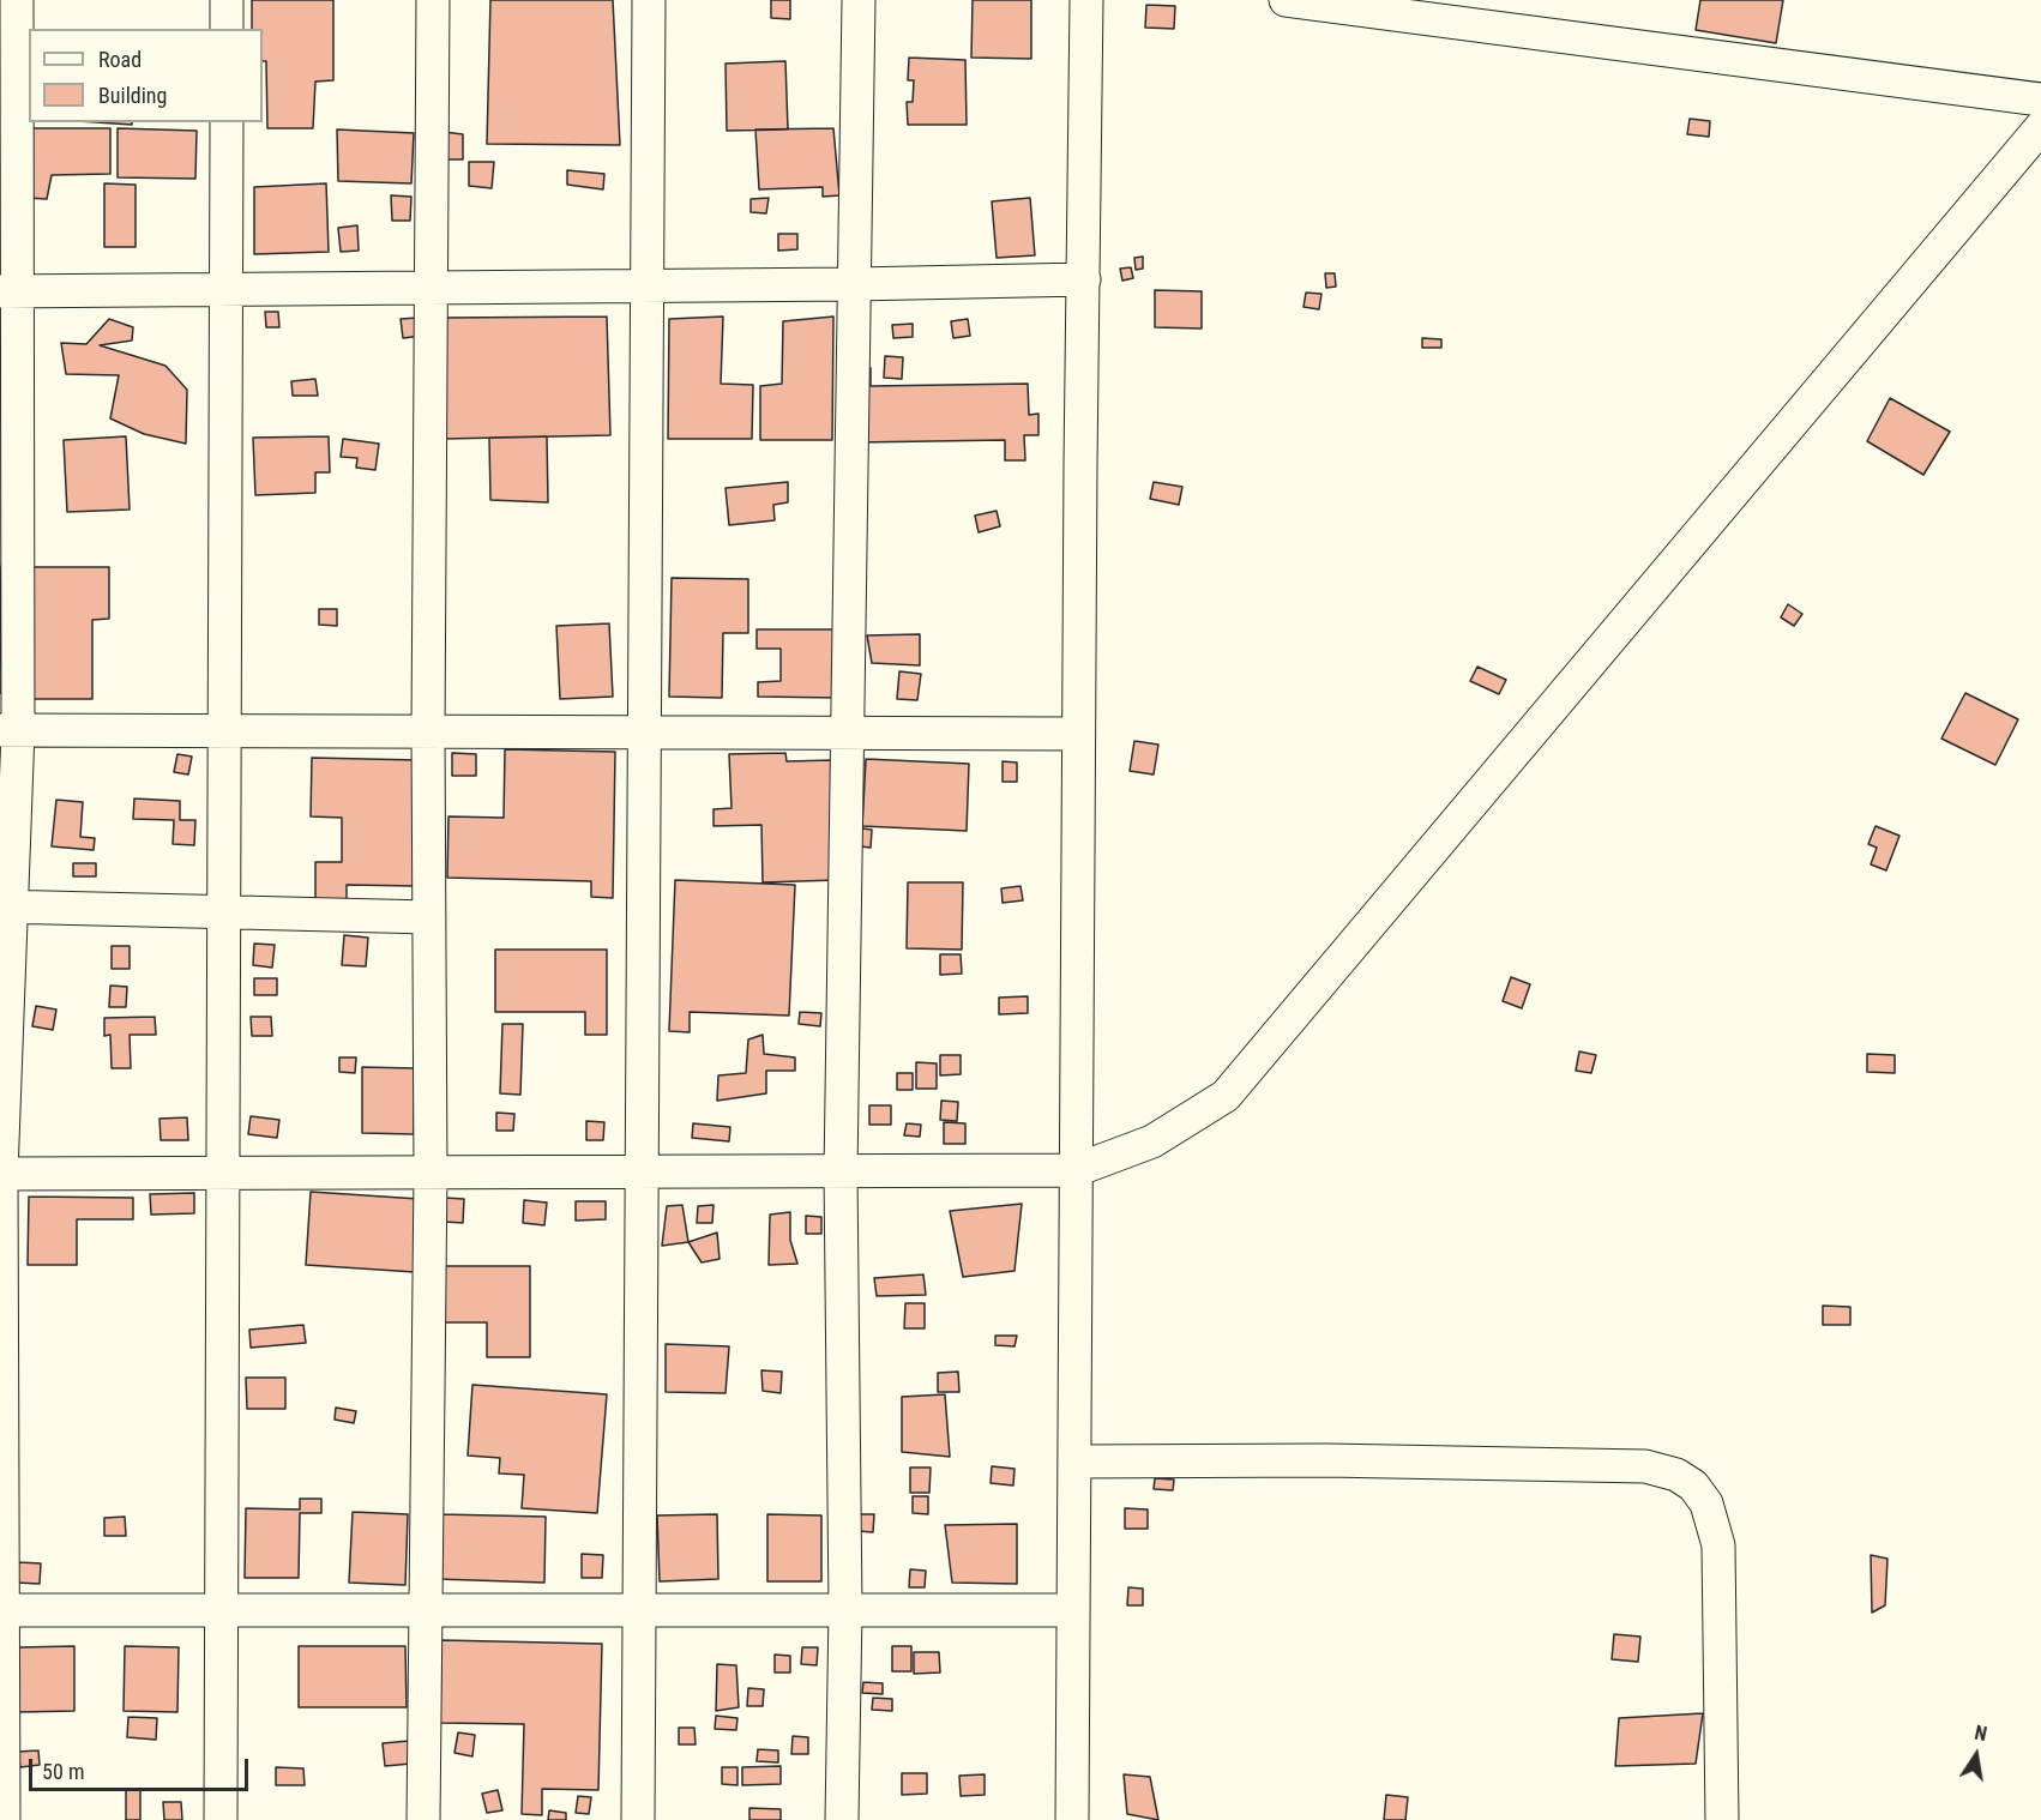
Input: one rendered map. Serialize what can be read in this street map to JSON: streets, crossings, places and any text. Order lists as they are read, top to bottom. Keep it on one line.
{"legend":["Road","Building"],"scale_bar":"50 m","north":"top"}
